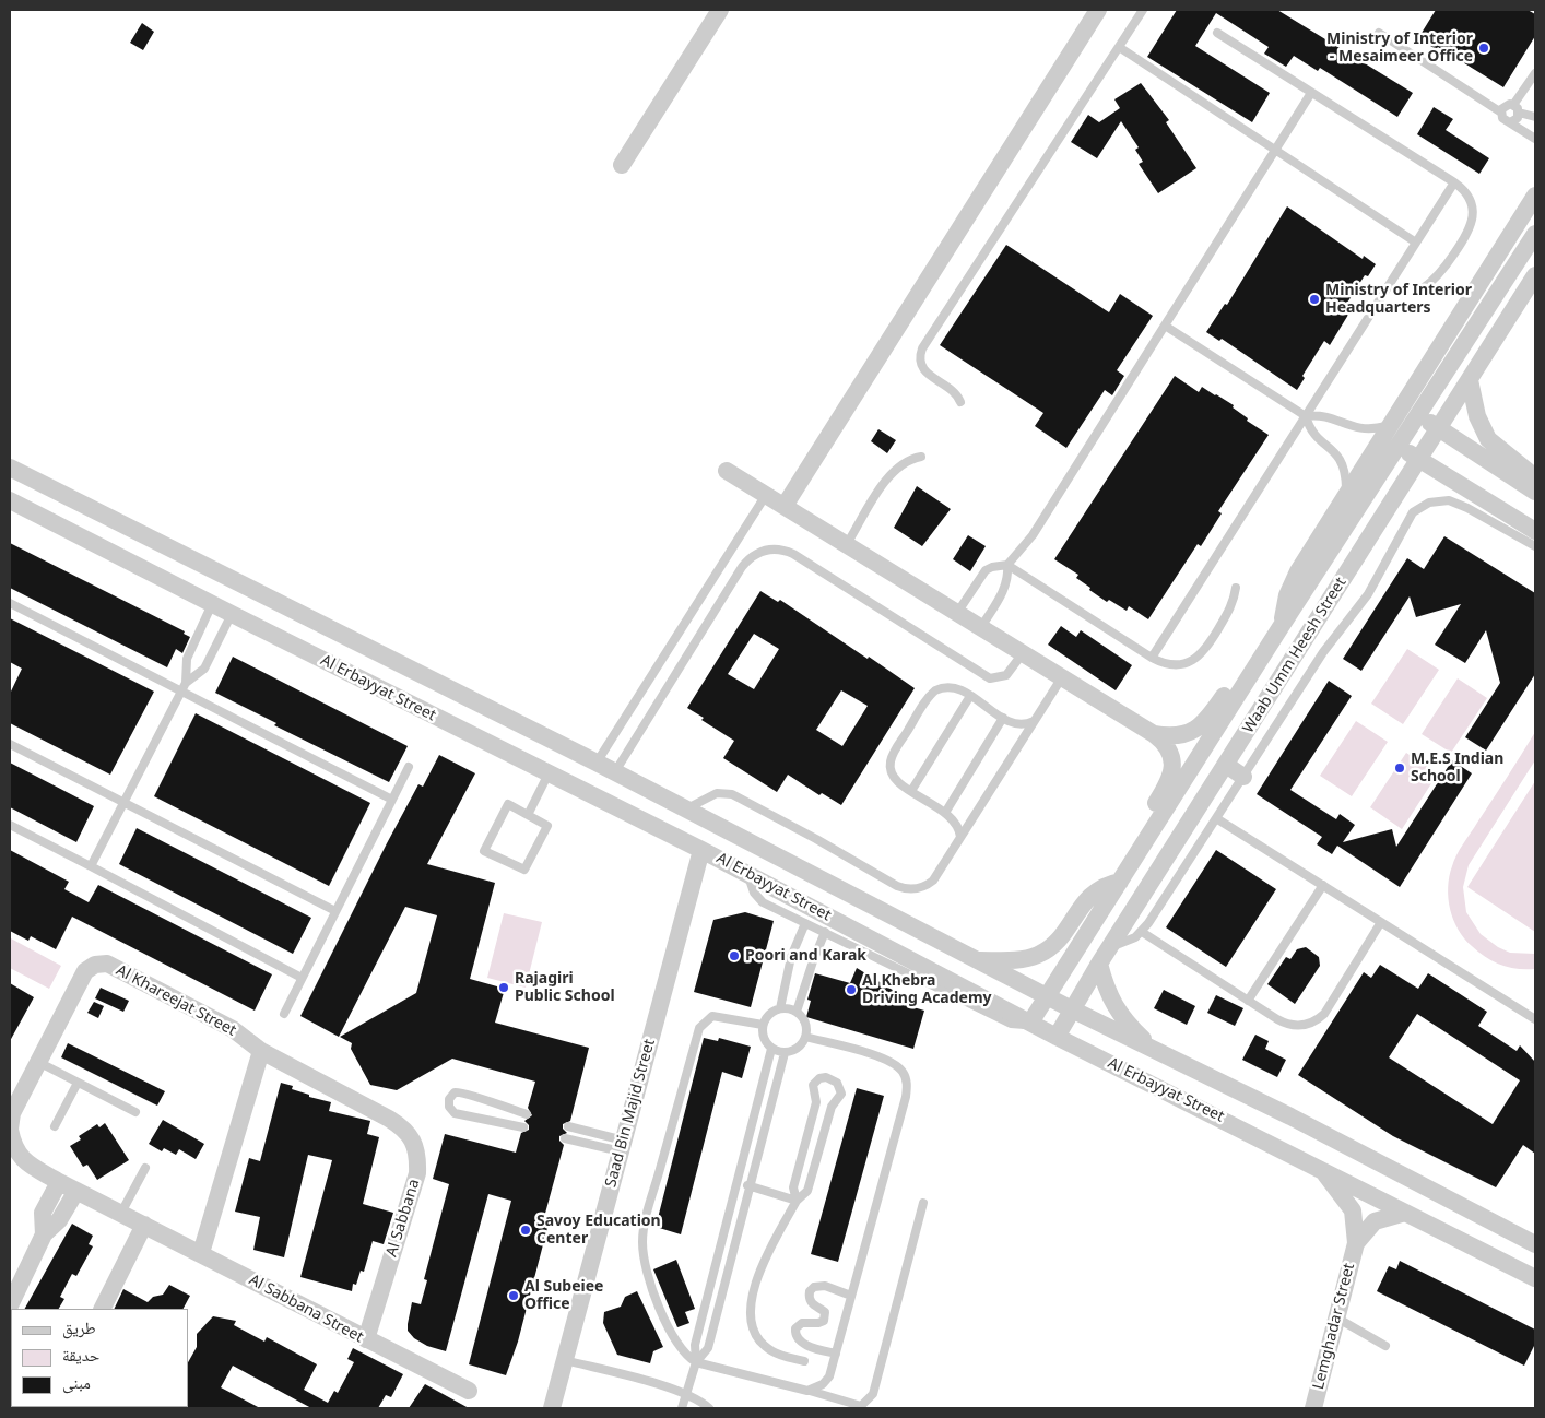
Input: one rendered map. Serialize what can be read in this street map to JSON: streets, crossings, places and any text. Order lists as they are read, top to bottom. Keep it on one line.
{"streets":{"street":["Waab Umm Heesh Street","Al Erbayyat Street","Al Khareejat Street","Saad Bin Majid Street","Al Sabbana","Al Sabbana Street","Lemghadar Street"]},"crossings":[["Waab Umm Heesh Street","Al Erbayyat Street"],["Al Erbayyat Street","Saad Bin Majid Street"],["Al Erbayyat Street","Lemghadar Street"],["Al Khareejat Street","Al Sabbana"],["Al Khareejat Street","Al Sabbana Street"],["Al Sabbana","Al Sabbana Street"]],"places":["Ministry of Interior - Mesaimeer Office","Ministry of Interior Headquarters","M.E.S Indian School","Poori and Karak","Rajagiri Public School","Al Khebra Driving Academy","Savoy Education Center","Al Subeiee Office"],"legend":["طريق","حديقة","مبنى"]}
